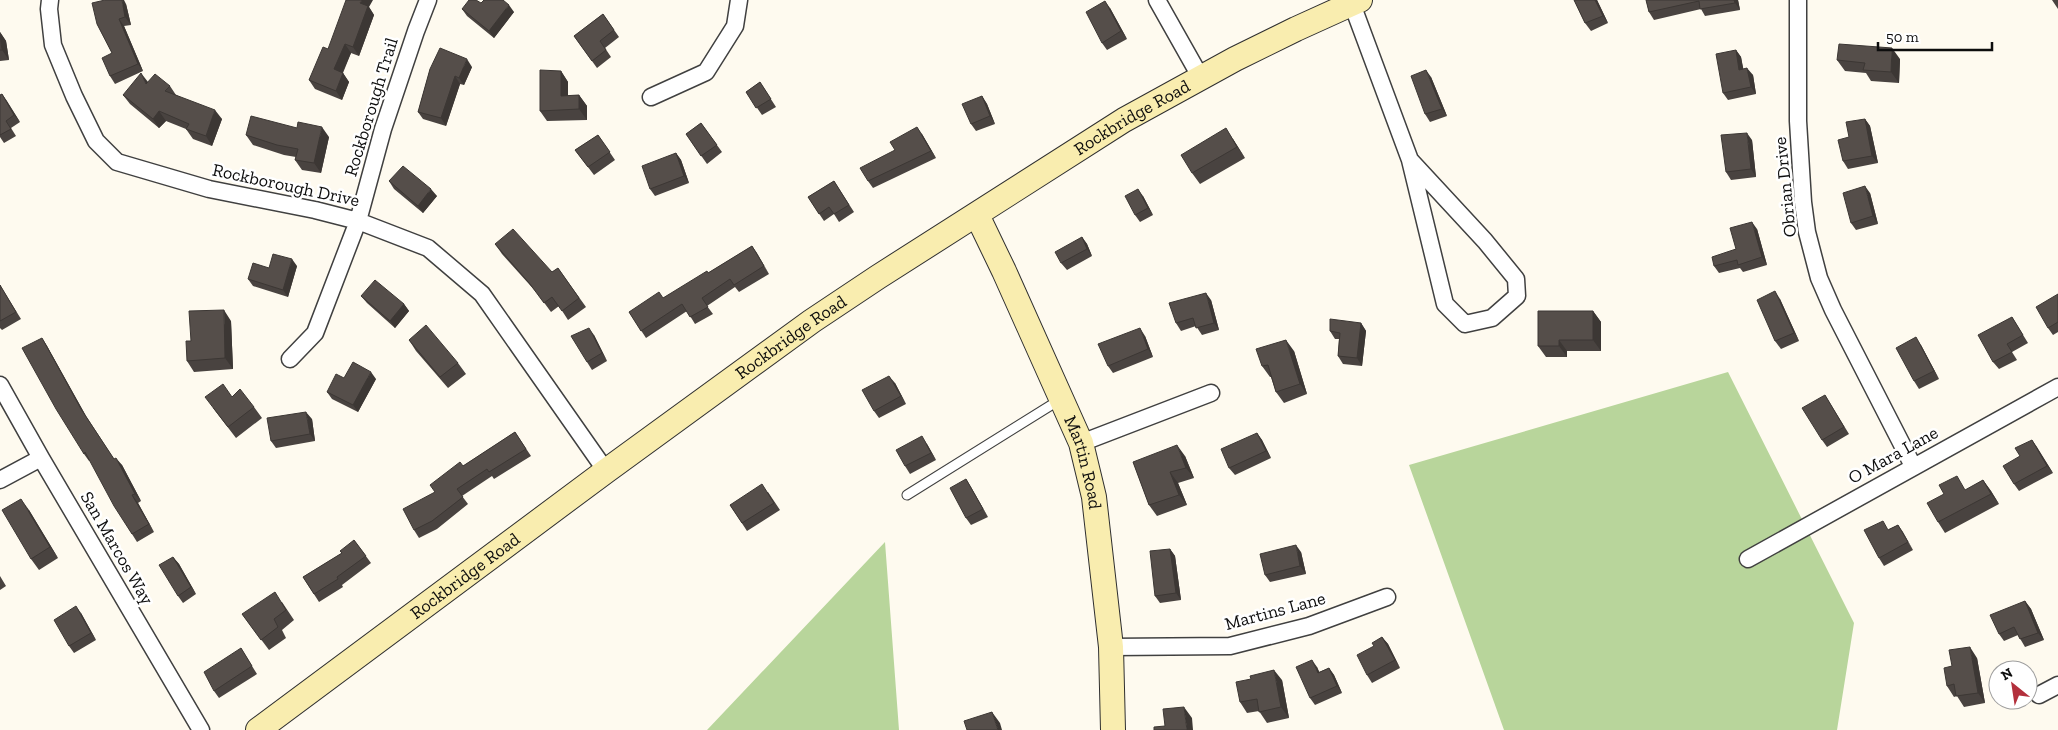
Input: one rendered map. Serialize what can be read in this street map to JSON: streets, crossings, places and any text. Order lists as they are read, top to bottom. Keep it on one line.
{"streets":{"main road":["Rockbridge Road","Martin Road"],"street":["Rockborough Trail","Rockborough Drive","Obrian Drive","O Mara Lane","San Marcos Way","Martins Lane"]},"crossings":[["Rockborough Trail","Rockborough Drive"],["Rockbridge Road","Rockborough Drive"],["Rockbridge Road","Martin Road"],["Obrian Drive","O Mara Lane"],["Martin Road","Martins Lane"]],"scale_bar":"50 m","north":"top left"}
